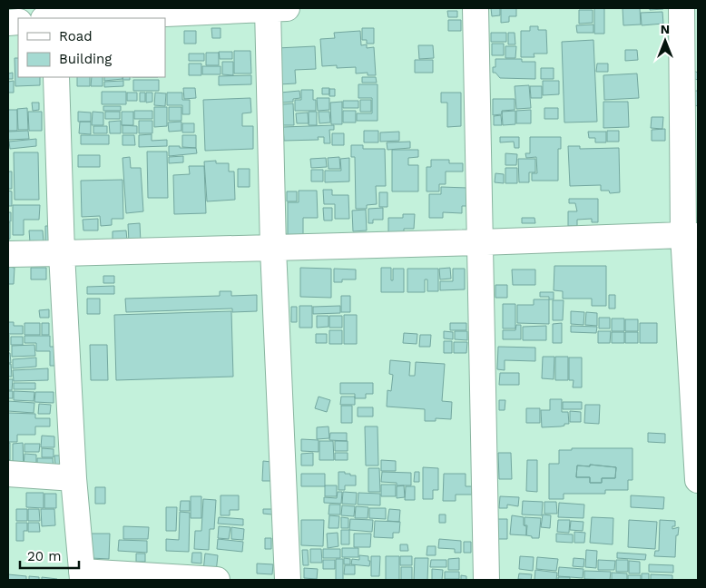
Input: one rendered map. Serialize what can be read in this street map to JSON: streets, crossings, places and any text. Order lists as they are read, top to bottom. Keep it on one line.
{"legend":["Road","Building"],"scale_bar":"20 m","north":"top"}
